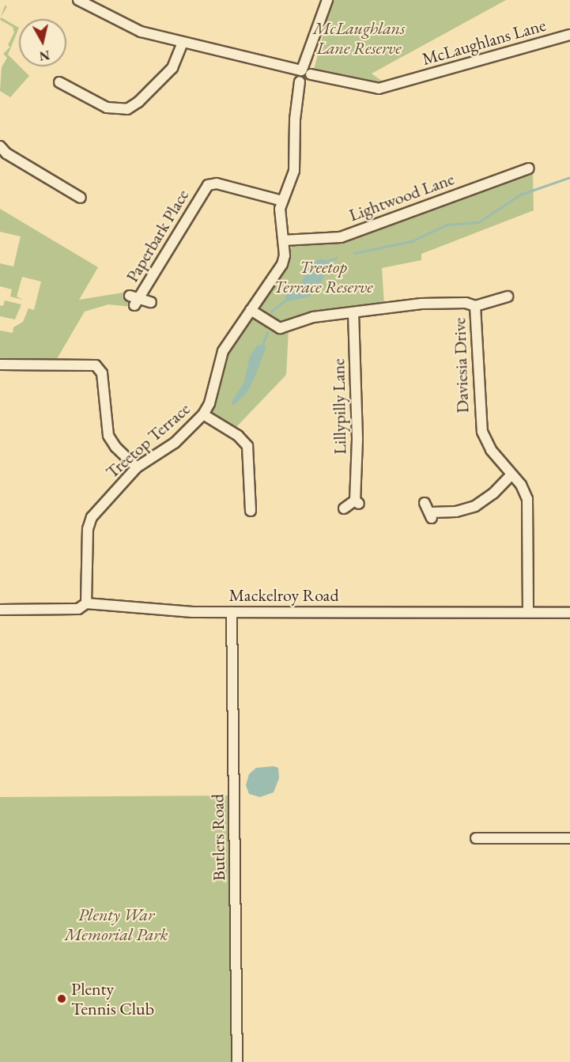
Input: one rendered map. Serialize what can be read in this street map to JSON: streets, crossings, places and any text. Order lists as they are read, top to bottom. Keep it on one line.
{"streets":{"street":["McLaughlans Lane","Lightwood Lane","Paperbark Place","Daviesia Drive","Lillypilly Lane","Treetop Terrace","Mackelroy Road","Butlers Road"]},"crossings":[["McLaughlans Lane","Treetop Terrace"],["Lightwood Lane","Treetop Terrace"],["Paperbark Place","Treetop Terrace"],["Daviesia Drive","Lillypilly Lane"],["Daviesia Drive","Treetop Terrace"],["Daviesia Drive","Mackelroy Road"],["Treetop Terrace","Mackelroy Road"],["Mackelroy Road","Butlers Road"]],"parks":["McLaughlans Lane Reserve","Treetop Terrace Reserve","Plenty War Memorial Park"],"places":["Plenty Tennis Club"],"north":"bottom"}
